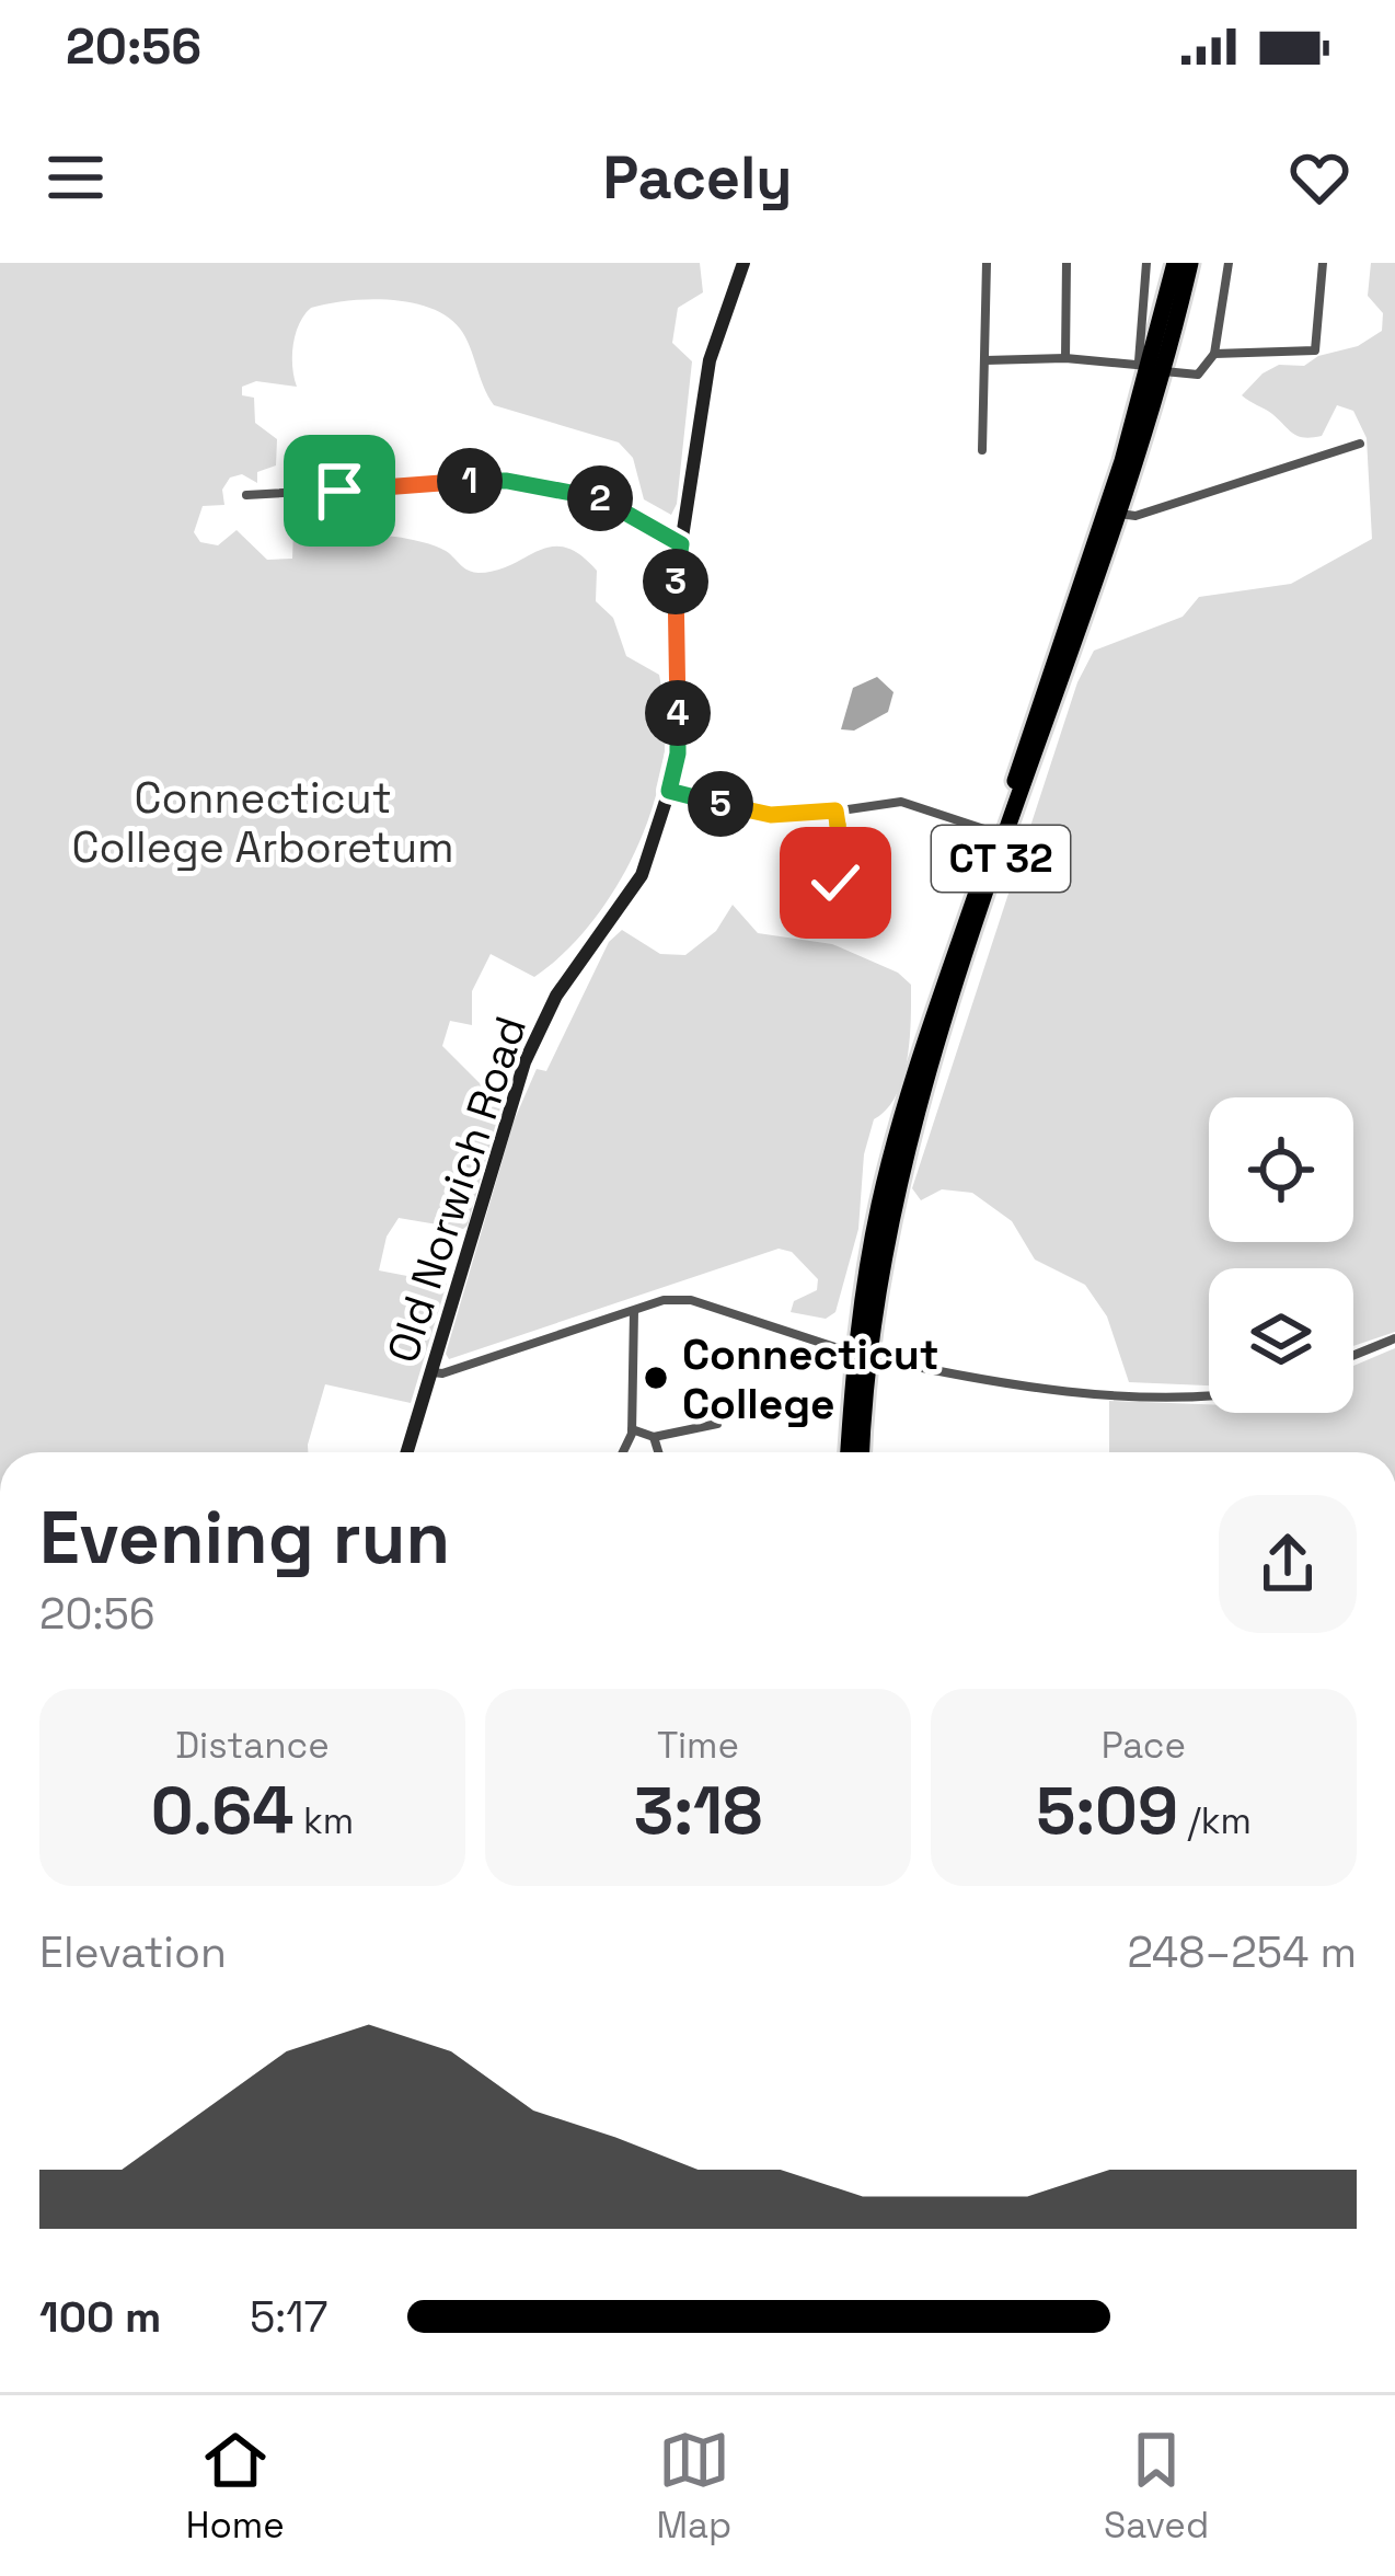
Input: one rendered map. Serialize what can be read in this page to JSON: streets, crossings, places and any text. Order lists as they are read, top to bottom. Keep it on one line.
{"streets":{"highway":["CT 32"],"street":["Old Norwich Road"]},"parks":["Connecticut College Arboretum"],"places":["Connecticut College"],"page":{"status":"20:56","header":"Pacely","pins":["1","2","3","4","5"],"heading":["Evening run","20:56"],"stats":[["Distance","0.64 km"],["Time","3:18"],["Pace","5:09 /km"]],"chart":["Elevation","248–254 m"],"list":[{"name":"100 m","note":"5:17"}],"tabs":["Home","Map","Saved"]}}
